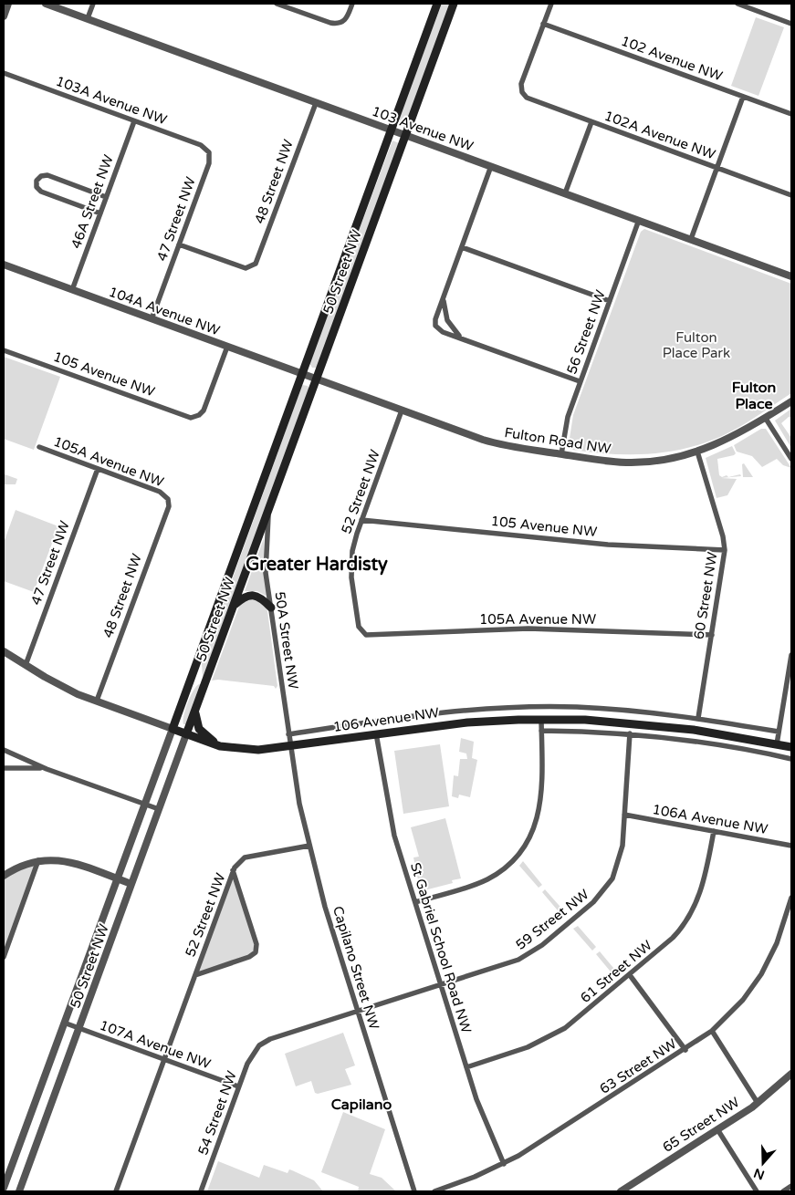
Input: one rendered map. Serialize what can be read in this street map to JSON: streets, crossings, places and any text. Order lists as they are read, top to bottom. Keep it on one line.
{"streets":{"main road":["50 Street NW","106 Avenue NW"],"street":["102 Avenue NW","103A Avenue NW","103 Avenue NW","102A Avenue NW","48 Street NW","46A Street NW","47 Street NW","104A Avenue NW","56 Street NW","105 Avenue NW","Fulton Road NW","105A Avenue NW","52 Street NW","60 Street NW","50A Street NW","106A Avenue NW","59 Street NW","St Gabriel School Road NW","Capilano Street NW","61 Street NW","107A Avenue NW","63 Street NW","54 Street NW","65 Street NW"]},"crossings":[["102 Avenue NW","102A Avenue NW"],["103A Avenue NW","46A Street NW"],["103A Avenue NW","47 Street NW"],["103 Avenue NW","48 Street NW"],["103 Avenue NW","50 Street NW"],["103 Avenue NW","56 Street NW"],["48 Street NW","47 Street NW"],["48 Street NW","105A Avenue NW"],["48 Street NW","106 Avenue NW"],["46A Street NW","104A Avenue NW"],["47 Street NW","104A Avenue NW"],["47 Street NW","105A Avenue NW"],["47 Street NW","106 Avenue NW"],["50 Street NW","104A Avenue NW"],["50 Street NW","Fulton Road NW"],["50 Street NW","50A Street NW"],["50 Street NW","106 Avenue NW"],["50 Street NW","107A Avenue NW"],["104A Avenue NW","105 Avenue NW"],["104A Avenue NW","Fulton Road NW"],["56 Street NW","Fulton Road NW"],["105 Avenue NW","52 Street NW"],["105 Avenue NW","60 Street NW"],["Fulton Road NW","52 Street NW"],["Fulton Road NW","60 Street NW"],["105A Avenue NW","52 Street NW"],["105A Avenue NW","60 Street NW"],["52 Street NW","107A Avenue NW"],["60 Street NW","106 Avenue NW"],["50A Street NW","106 Avenue NW"],["50A Street NW","Capilano Street NW"],["106 Avenue NW","St Gabriel School Road NW"],["106 Avenue NW","Capilano Street NW"],["106A Avenue NW","59 Street NW"],["106A Avenue NW","61 Street NW"],["59 Street NW","St Gabriel School Road NW"],["59 Street NW","Capilano Street NW"],["59 Street NW","54 Street NW"],["St Gabriel School Road NW","61 Street NW"],["St Gabriel School Road NW","63 Street NW"],["107A Avenue NW","54 Street NW"]],"districts":["Fulton Place","Greater Hardisty","Capilano"],"parks":["Fulton Place Park"],"north":"bottom"}
